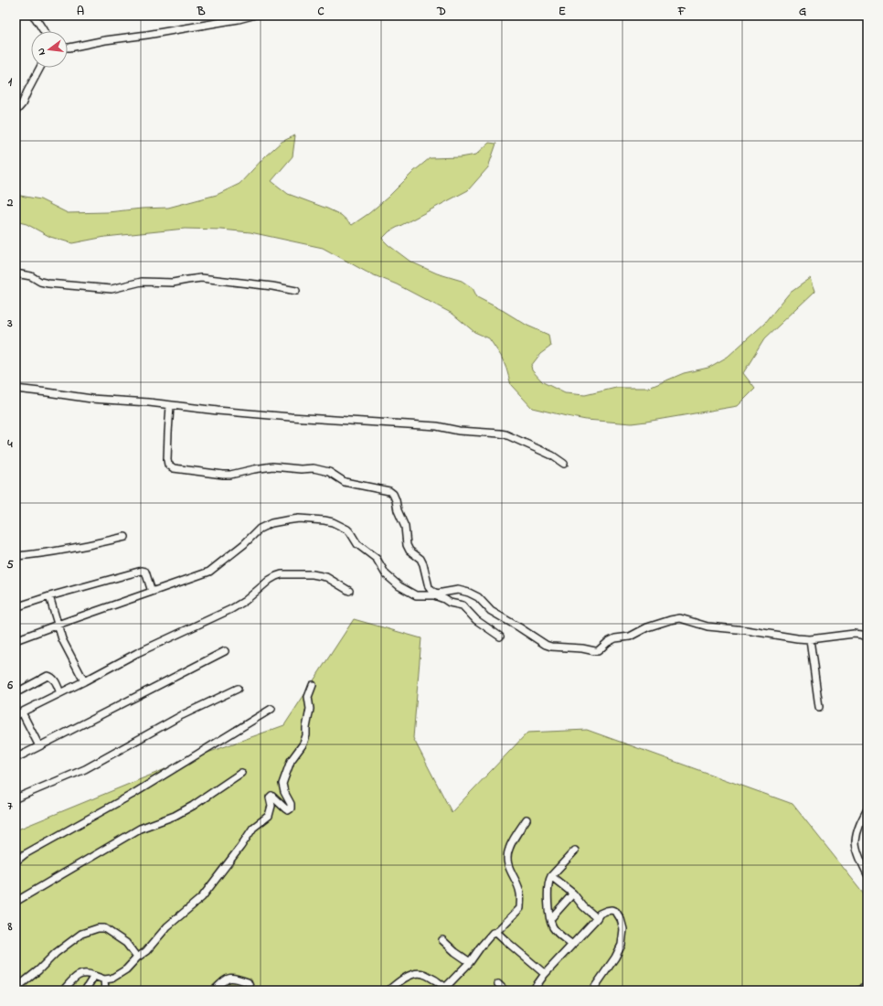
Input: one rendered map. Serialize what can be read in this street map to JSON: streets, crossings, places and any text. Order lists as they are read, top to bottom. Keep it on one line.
{"north":"left","grid":{"columns":["A","B","C","D","E","F","G"],"rows":["1","2","3","4","5","6","7","8"]}}
